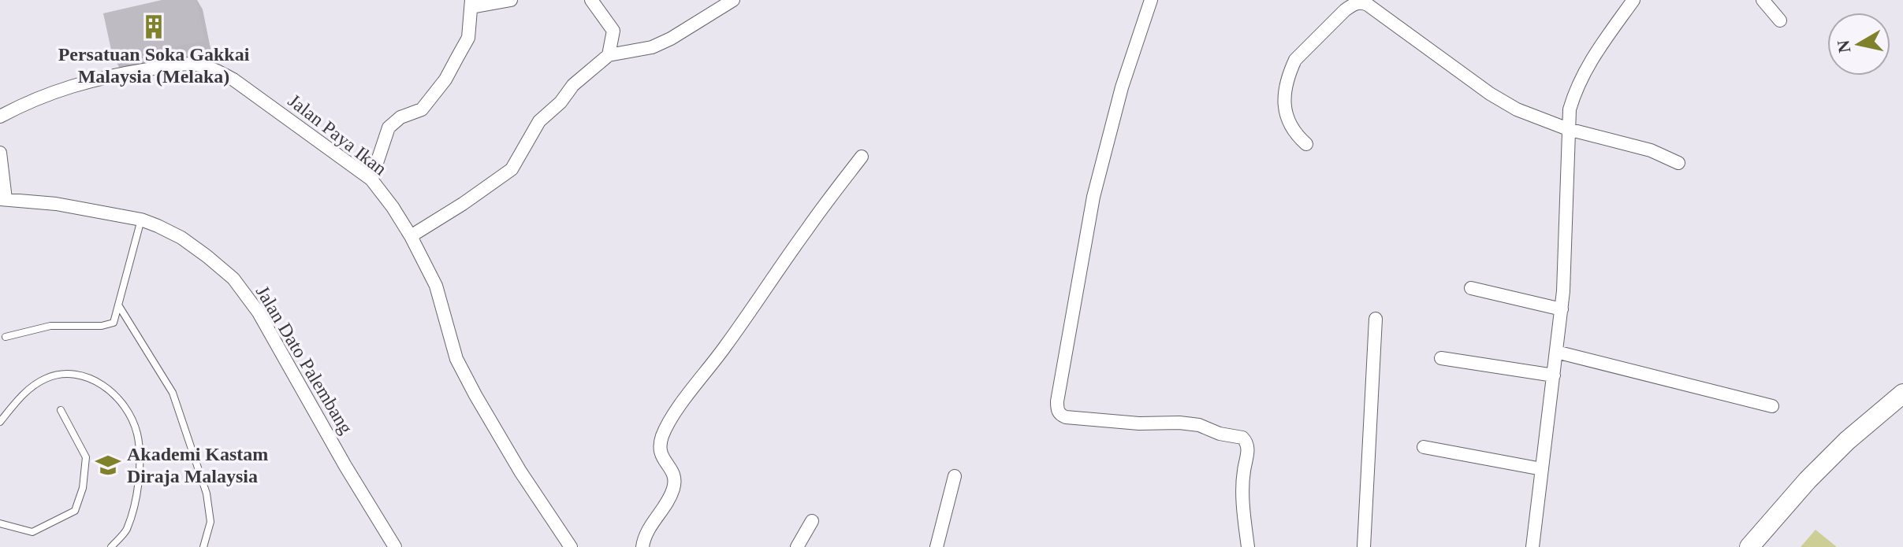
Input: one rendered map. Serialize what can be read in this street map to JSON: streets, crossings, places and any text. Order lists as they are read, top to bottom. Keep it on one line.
{"streets":{"street":["Jalan Paya Ikan","Jalan Dato Palembang"]},"places":{"building":["Persatuan Soka Gakkai Malaysia (Melaka)"],"school or university":["Akademi Kastam Diraja Malaysia"]},"north":"left"}
